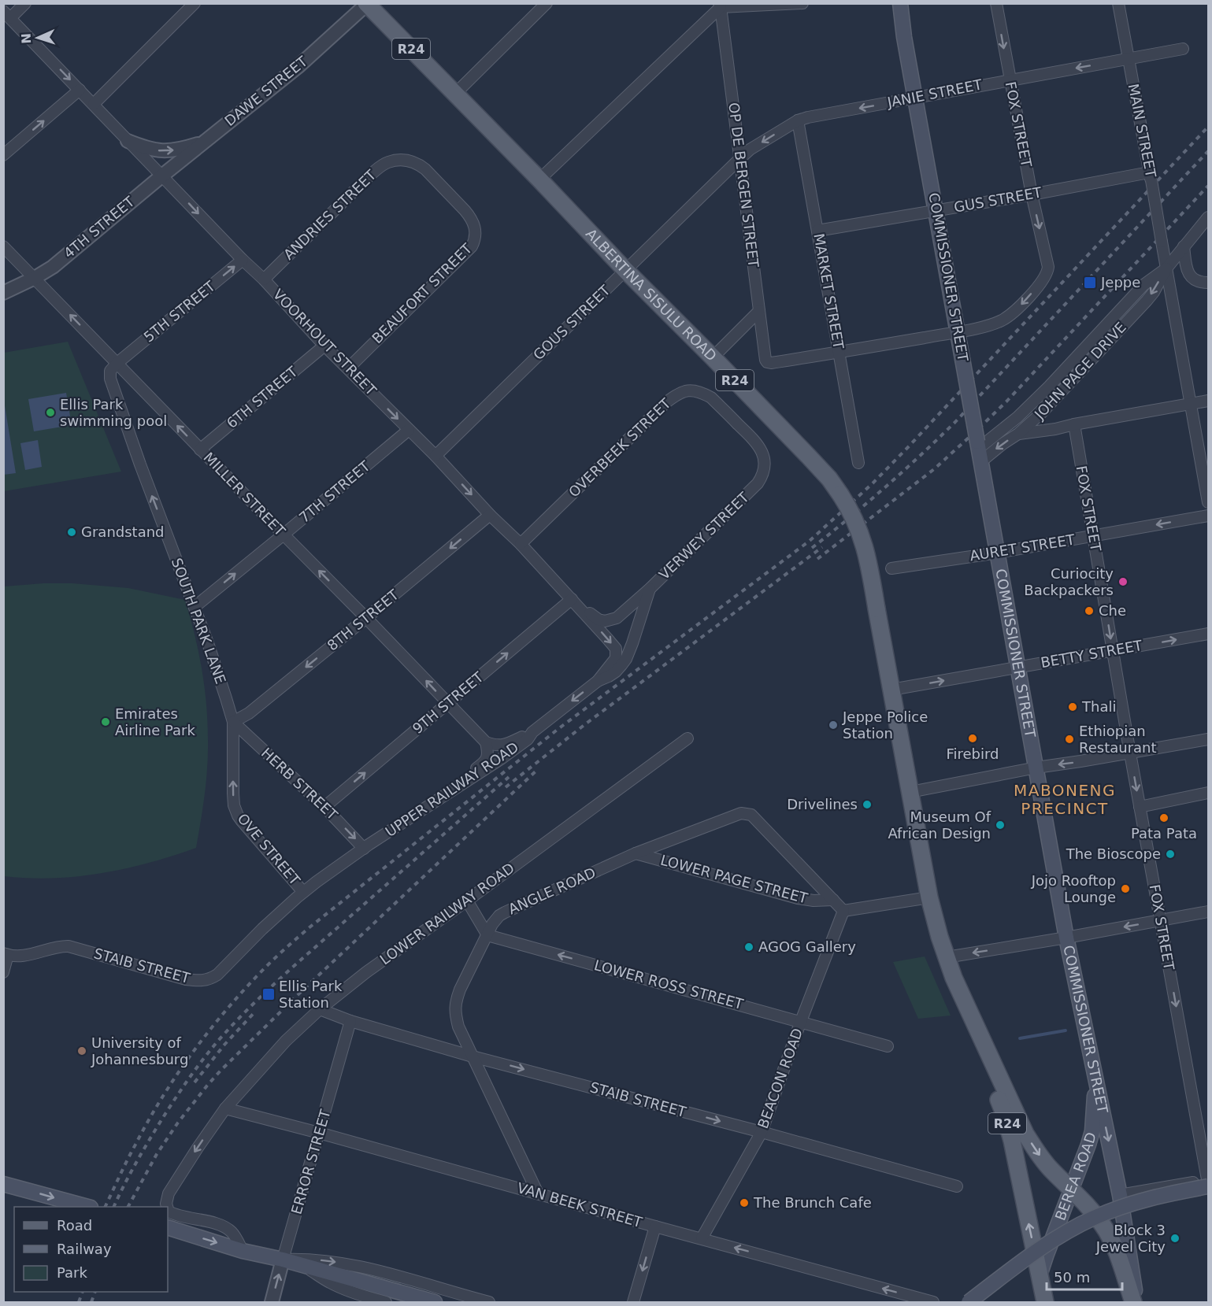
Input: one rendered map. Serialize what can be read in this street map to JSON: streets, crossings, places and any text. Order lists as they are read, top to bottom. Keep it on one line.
{"streets":{"main road":["R24","COMMISSIONER STREET","ALBERTINA SISULU ROAD","BEREA ROAD"],"street":["DAWE STREET","JANIE STREET","FOX STREET","MAIN STREET","OP DE BERGEN STREET","GUS STREET","ANDRIES STREET","4TH STREET","MARKET STREET","BEAUFORT STREET","5TH STREET","GOUS STREET","VOORHOUT STREET","JOHN PAGE DRIVE","6TH STREET","OVERBEEK STREET","7TH STREET","MILLER STREET","VERWEY STREET","AURET STREET","8TH STREET","SOUTH PARK LANE","BETTY STREET","9TH STREET","HERB STREET","UPPER RAILWAY ROAD","OVE STREET","LOWER PAGE STREET","ANGLE ROAD","LOWER RAILWAY ROAD","STAIB STREET","LOWER ROSS STREET","BEACON ROAD","ERROR STREET","VAN BEEK STREET"]},"crossings":[["DAWE STREET","4TH STREET"],["DAWE STREET","ALBERTINA SISULU ROAD"],["DAWE STREET","VOORHOUT STREET"],["JANIE STREET","FOX STREET"],["JANIE STREET","MAIN STREET"],["JANIE STREET","COMMISSIONER STREET"],["JANIE STREET","MARKET STREET"],["JANIE STREET","GOUS STREET"],["FOX STREET","OP DE BERGEN STREET"],["FOX STREET","GUS STREET"],["FOX STREET","COMMISSIONER STREET"],["FOX STREET","MARKET STREET"],["FOX STREET","AURET STREET"],["FOX STREET","BETTY STREET"],["MAIN STREET","GUS STREET"],["MAIN STREET","JOHN PAGE DRIVE"],["OP DE BERGEN STREET","GOUS STREET"],["GUS STREET","COMMISSIONER STREET"],["GUS STREET","MARKET STREET"],["ANDRIES STREET","BEAUFORT STREET"],["ANDRIES STREET","VOORHOUT STREET"],["4TH STREET","VOORHOUT STREET"],["4TH STREET","MILLER STREET"],["COMMISSIONER STREET","JOHN PAGE DRIVE"],["COMMISSIONER STREET","AURET STREET"],["COMMISSIONER STREET","BETTY STREET"],["COMMISSIONER STREET","BEREA ROAD"],["MARKET STREET","GOUS STREET"],["BEAUFORT STREET","VOORHOUT STREET"],["ALBERTINA SISULU ROAD","GOUS STREET"],["ALBERTINA SISULU ROAD","BETTY STREET"],["ALBERTINA SISULU ROAD","BEREA ROAD"],["5TH STREET","VOORHOUT STREET"],["5TH STREET","MILLER STREET"],["5TH STREET","SOUTH PARK LANE"],["GOUS STREET","VOORHOUT STREET"],["VOORHOUT STREET","6TH STREET"],["VOORHOUT STREET","OVERBEEK STREET"],["VOORHOUT STREET","7TH STREET"],["VOORHOUT STREET","VERWEY STREET"],["VOORHOUT STREET","8TH STREET"],["VOORHOUT STREET","9TH STREET"],["VOORHOUT STREET","UPPER RAILWAY ROAD"],["6TH STREET","MILLER STREET"],["OVERBEEK STREET","VERWEY STREET"],["7TH STREET","MILLER STREET"],["7TH STREET","SOUTH PARK LANE"],["MILLER STREET","8TH STREET"],["MILLER STREET","SOUTH PARK LANE"],["MILLER STREET","9TH STREET"],["MILLER STREET","UPPER RAILWAY ROAD"],["VERWEY STREET","9TH STREET"],["VERWEY STREET","UPPER RAILWAY ROAD"],["8TH STREET","SOUTH PARK LANE"],["8TH STREET","HERB STREET"],["8TH STREET","OVE STREET"],["SOUTH PARK LANE","HERB STREET"],["SOUTH PARK LANE","OVE STREET"],["9TH STREET","HERB STREET"],["HERB STREET","UPPER RAILWAY ROAD"],["HERB STREET","OVE STREET"],["UPPER RAILWAY ROAD","OVE STREET"],["UPPER RAILWAY ROAD","STAIB STREET"],["OVE STREET","STAIB STREET"],["LOWER PAGE STREET","ANGLE ROAD"],["ANGLE ROAD","STAIB STREET"],["ANGLE ROAD","LOWER ROSS STREET"],["ANGLE ROAD","VAN BEEK STREET"],["LOWER RAILWAY ROAD","STAIB STREET"],["LOWER RAILWAY ROAD","VAN BEEK STREET"],["STAIB STREET","BEACON ROAD"],["STAIB STREET","ERROR STREET"],["LOWER ROSS STREET","BEACON ROAD"],["BEACON ROAD","VAN BEEK STREET"],["ERROR STREET","VAN BEEK STREET"]],"one_way":["JANIE STREET","FOX STREET","5TH STREET","VOORHOUT STREET","7TH STREET","MILLER STREET","AURET STREET","8TH STREET","SOUTH PARK LANE","BETTY STREET","9TH STREET","OVE STREET","LOWER ROSS STREET"],"districts":["MABONENG PRECINCT"],"places":{"transit":["Jeppe","Ellis Park Station"],"other":["Ellis Park swimming pool","Grandstand","Curiocity Backpackers","Che","Thali","Emirates Airline Park","Jeppe Police Station","Firebird","Ethiopian Restaurant","Drivelines","Pata Pata","Museum Of African Design","The Bioscope","Jojo Rooftop Lounge","AGOG Gallery","University of Johannesburg","The Brunch Cafe","Block 3 Jewel City"]},"legend":["Road","Railway","Park"],"scale_bar":"50 m","north":"left"}
